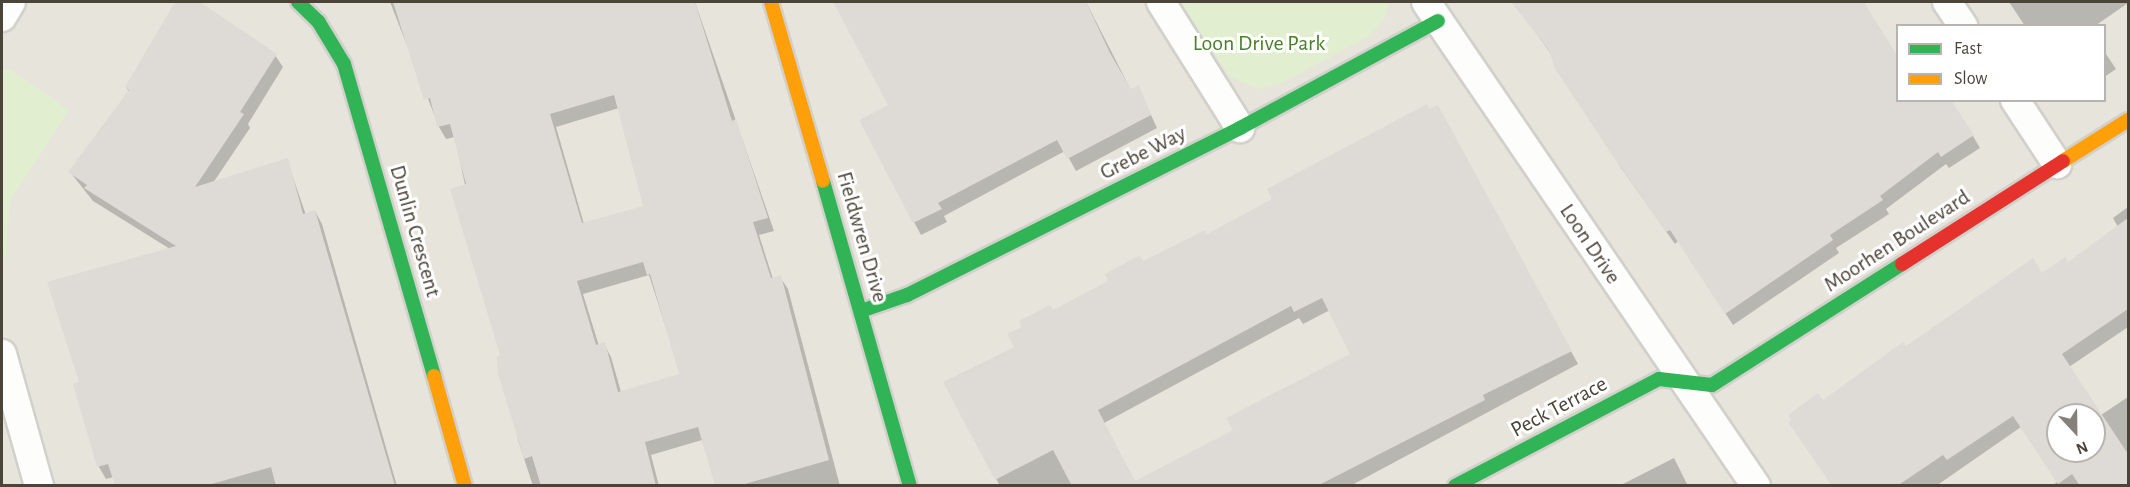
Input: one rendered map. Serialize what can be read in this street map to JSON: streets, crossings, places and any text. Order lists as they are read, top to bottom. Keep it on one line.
{"streets":{"street":["Grebe Way","Dunlin Crescent","Fieldwren Drive","Moorhen Boulevard","Loon Drive","Peck Terrace"]},"crossings":[["Grebe Way","Fieldwren Drive"],["Grebe Way","Loon Drive"],["Moorhen Boulevard","Loon Drive"],["Moorhen Boulevard","Peck Terrace"],["Loon Drive","Peck Terrace"]],"parks":["Loon Drive Park"],"legend":["Fast","Slow"],"north":"bottom"}
